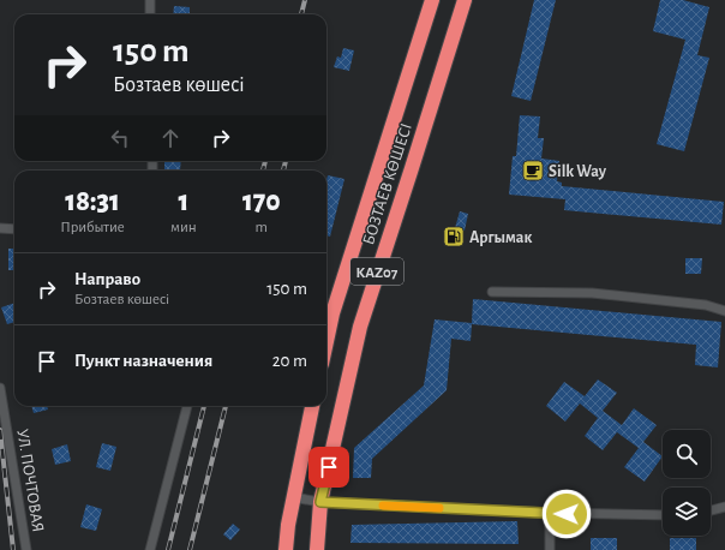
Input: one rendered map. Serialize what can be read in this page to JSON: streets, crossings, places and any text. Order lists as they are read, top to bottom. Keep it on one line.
{"streets":{"highway":["БОЗТАЕВ КӨШЕСІ","KAZ07"],"street":["УЛ. ПОЧТОВАЯ"]},"places":{"cafe":["Silk Way"],"fuel station":["Аргымак"]},"page":{"turn":["150 m","Бозтаев көшесі"],"eta":["18:31","Прибытие","1","мин","170","m"],"list":[{"name":"Направо","note":"Бозтаев көшесі","value":"150 m"},{"name":"Пункт назначения","value":"20 m"}]}}
